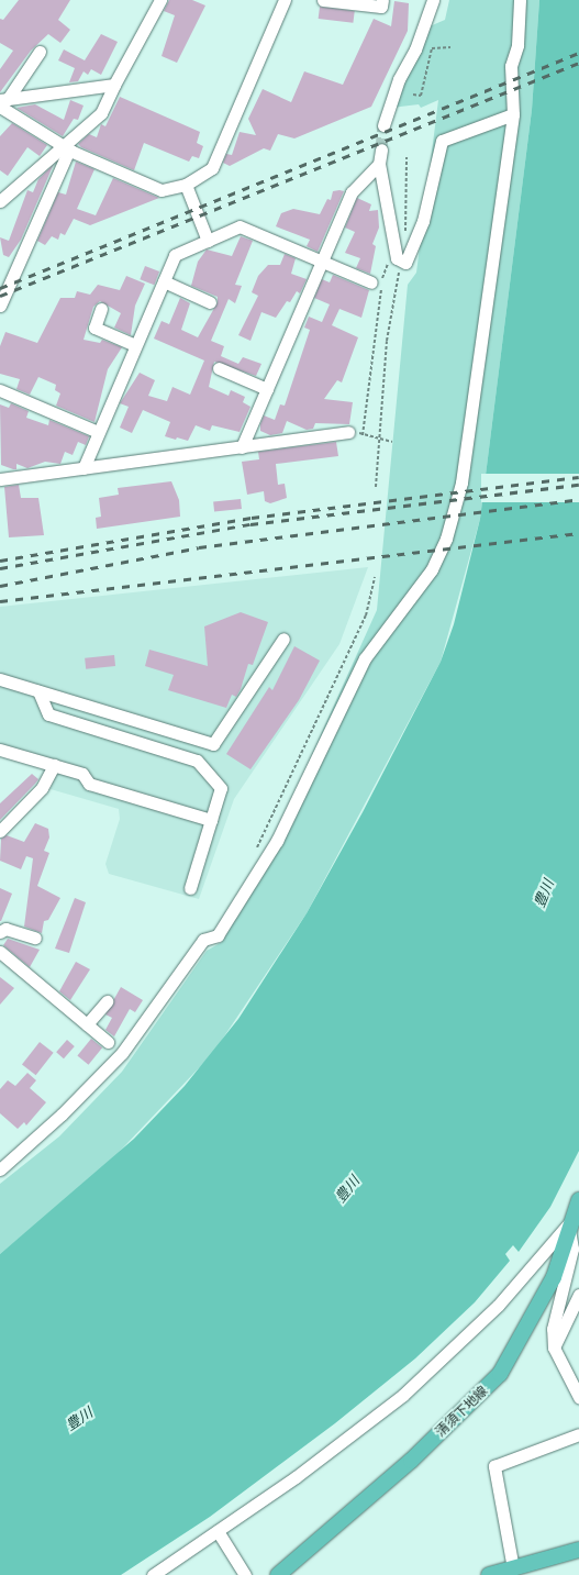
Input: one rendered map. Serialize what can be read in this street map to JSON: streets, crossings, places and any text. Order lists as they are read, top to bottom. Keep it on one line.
{"streets":{"main road":["清須下地線"]},"water":["豊川"]}
